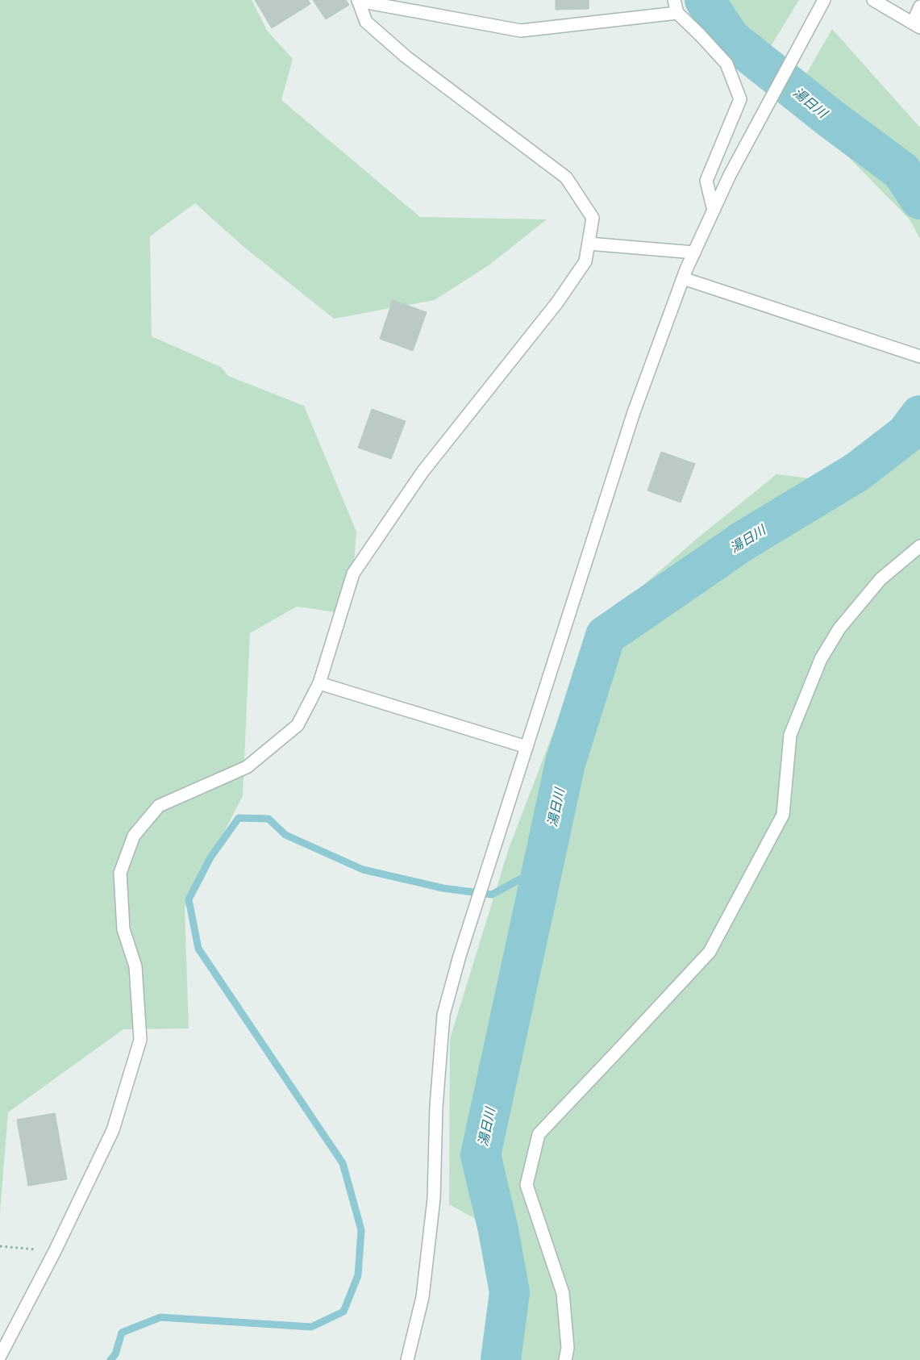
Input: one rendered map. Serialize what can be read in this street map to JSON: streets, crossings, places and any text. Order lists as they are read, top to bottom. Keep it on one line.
{"water":["湯日川"]}
